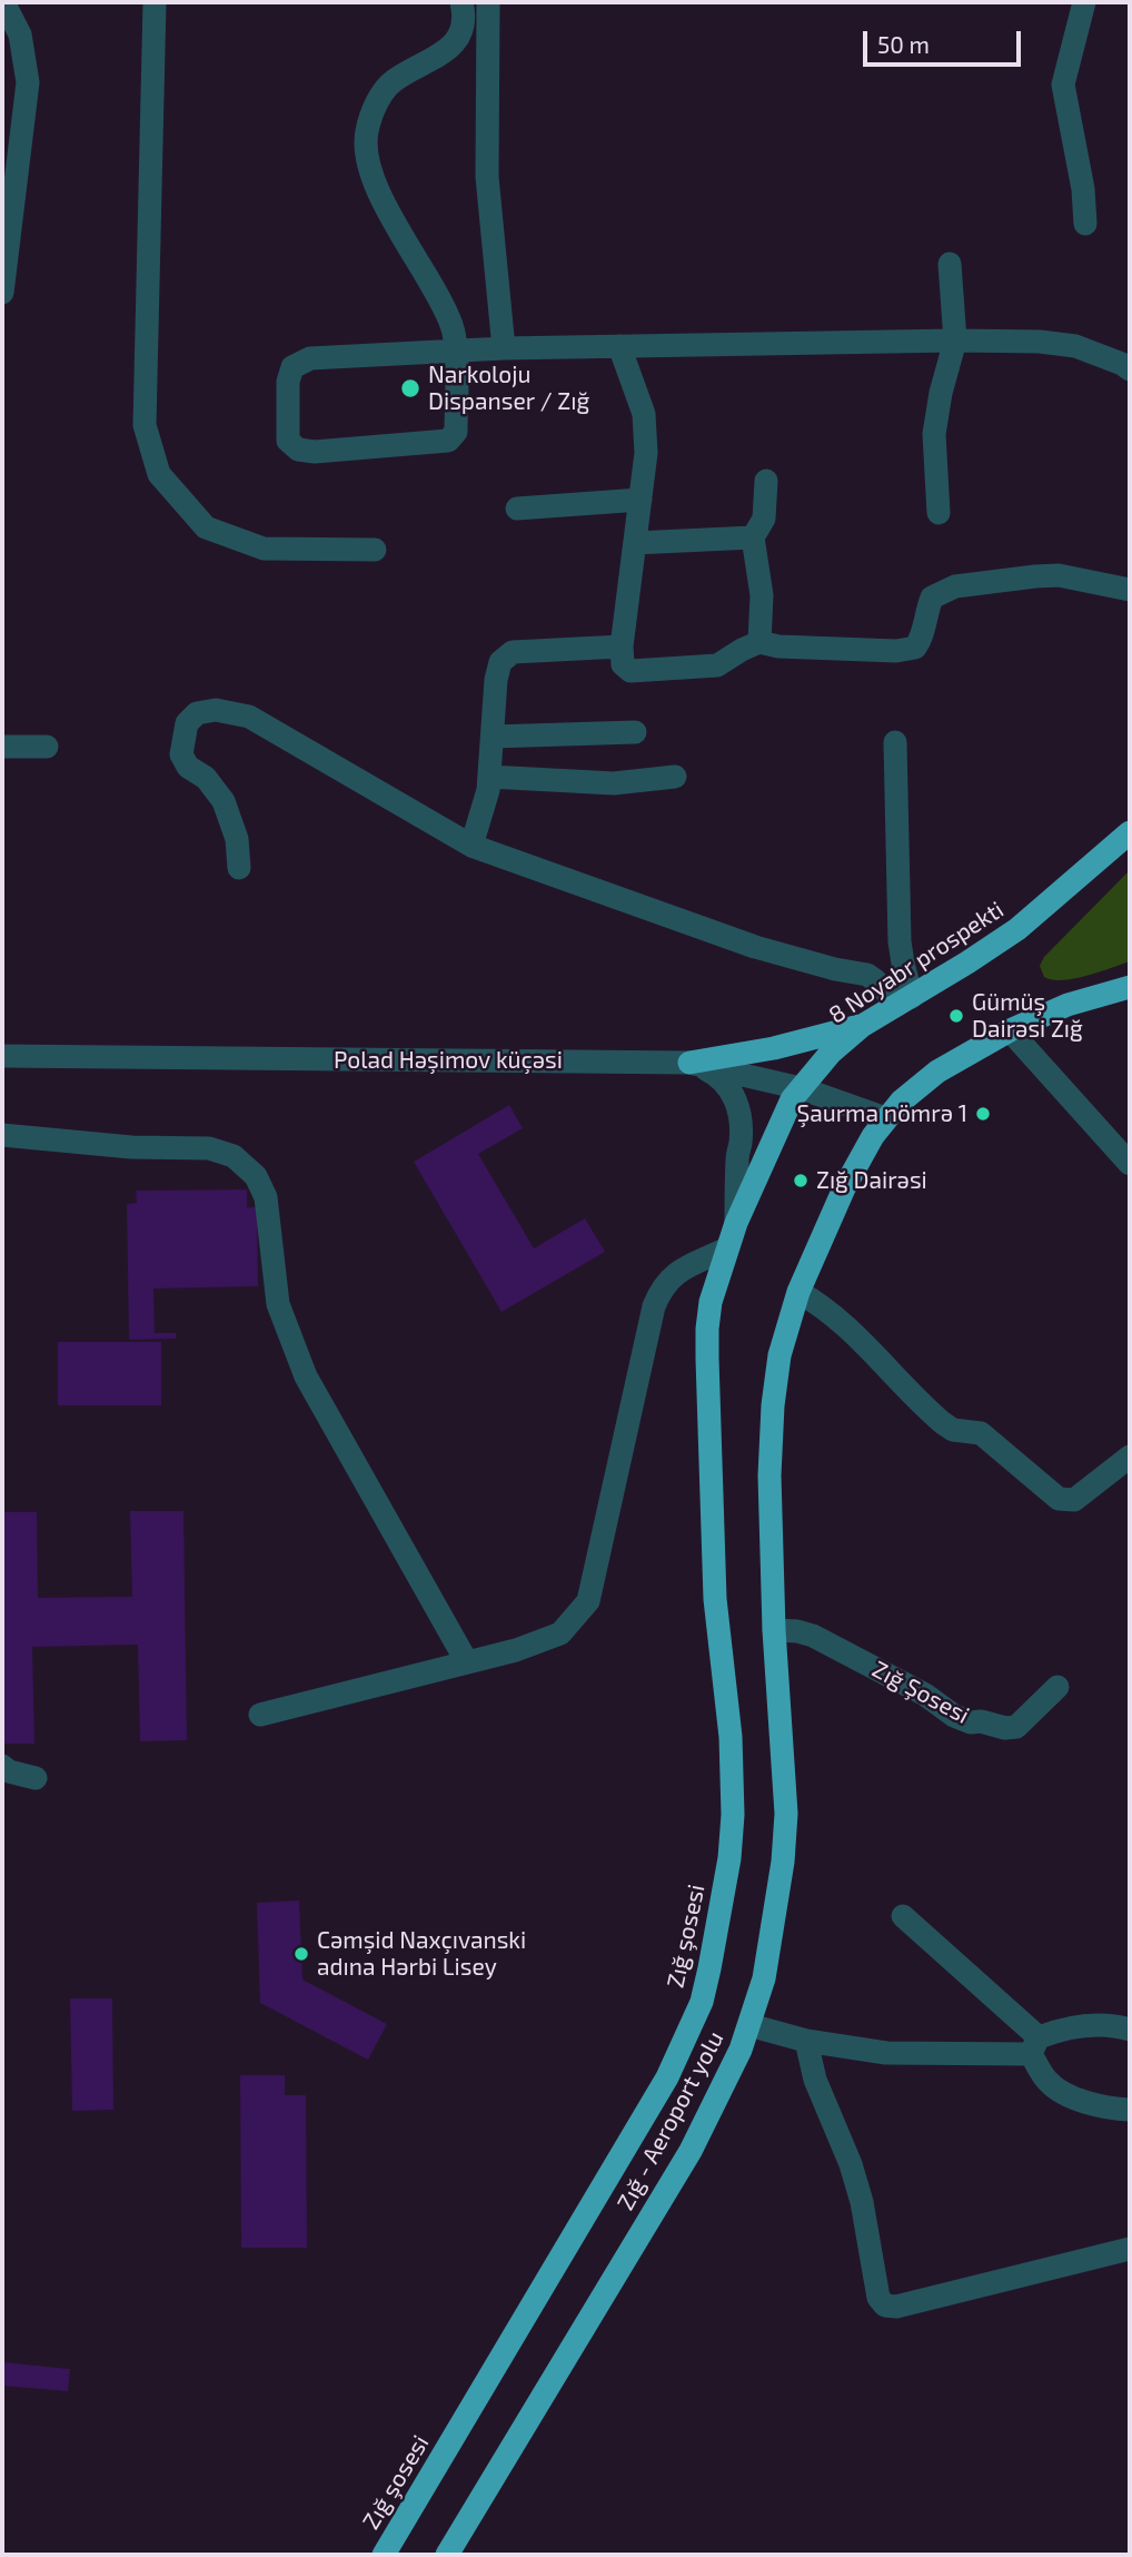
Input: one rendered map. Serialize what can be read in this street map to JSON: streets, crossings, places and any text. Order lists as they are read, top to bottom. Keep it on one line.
{"streets":{"highway":["8 Noyabr prospekti","Zığ şosesi","Zığ - Aeroport yolu"],"street":["Polad Həşimov küçəsi","Zığ Şosesi"]},"crossings":[["8 Noyabr prospekti","Polad Həşimov küçəsi"],["8 Noyabr prospekti","Zığ şosesi"],["Zığ Şosesi","Zığ - Aeroport yolu"]],"places":["Narkoloju Dispanser / Zığ","Gümüş Dairəsi Zığ","Şaurma nömrә 1","Zığ Dairəsi","Cəmşid Naxçıvanski adına Hərbi Lisey"],"scale_bar":"50 m"}
